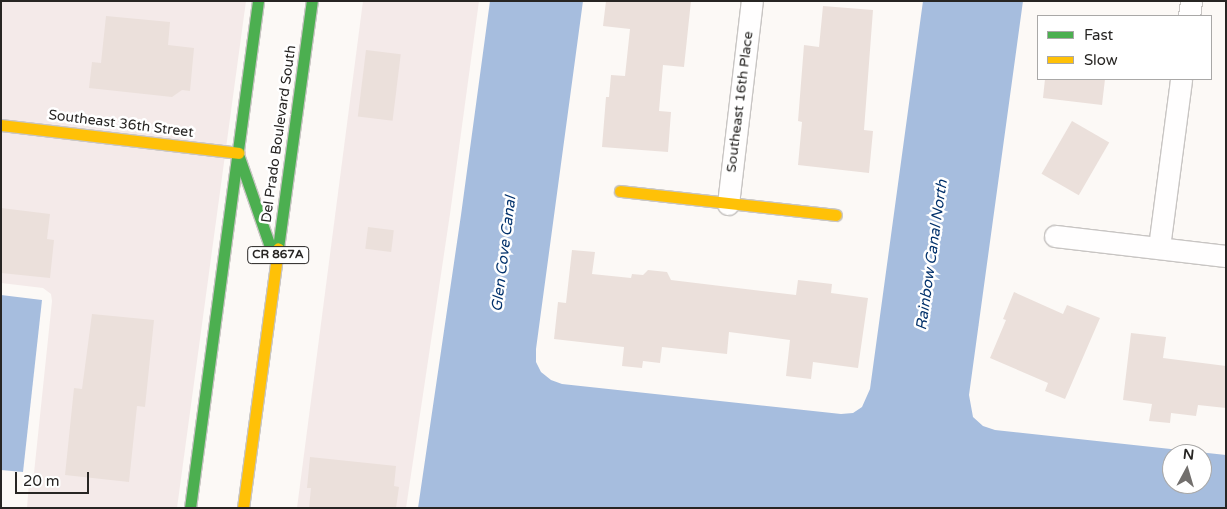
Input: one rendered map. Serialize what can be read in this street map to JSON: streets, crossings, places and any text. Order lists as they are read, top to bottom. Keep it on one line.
{"streets":{"main road":["Southeast 36th Street","Del Prado Boulevard South","CR 867A"],"street":["Southeast 16th Place"]},"water":["Glen Cove Canal","Rainbow Canal North"],"legend":["Fast","Slow"],"scale_bar":"20 m","north":"top"}
